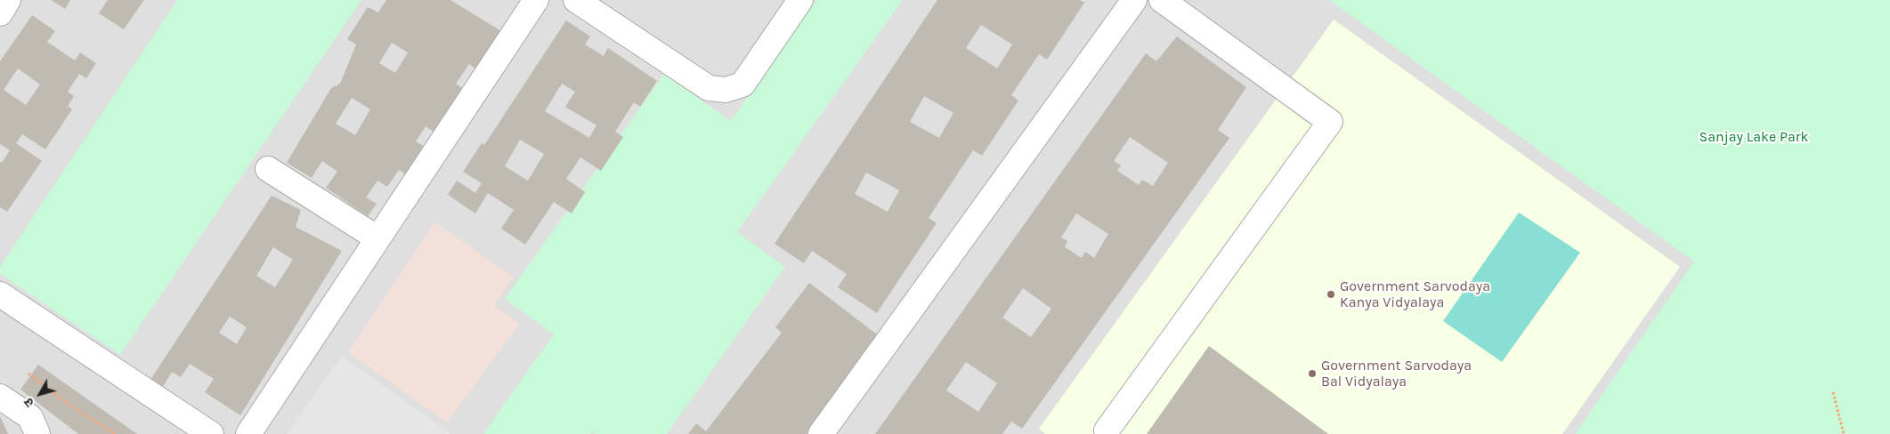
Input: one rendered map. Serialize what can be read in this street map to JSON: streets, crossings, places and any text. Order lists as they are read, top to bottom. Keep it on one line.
{"parks":["Sanjay Lake Park"],"places":["Government Sarvodaya Kanya Vidyalaya","Government Sarvodaya Bal Vidyalaya"],"north":"bottom left"}
